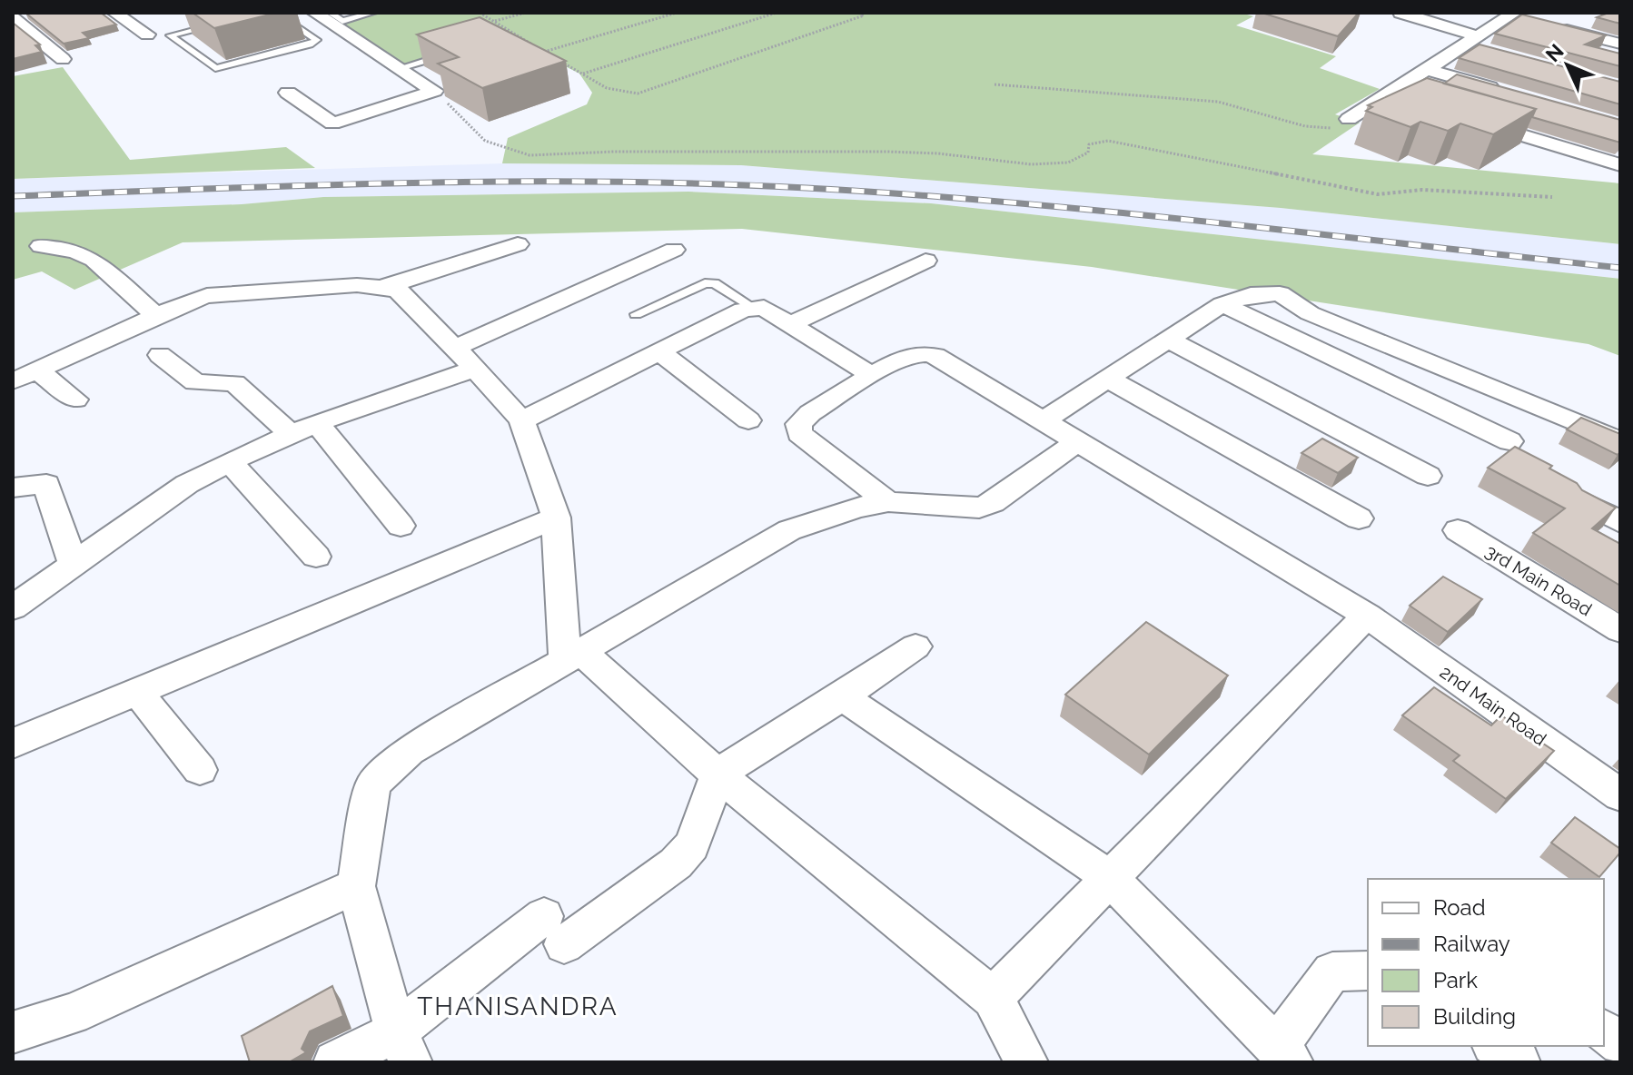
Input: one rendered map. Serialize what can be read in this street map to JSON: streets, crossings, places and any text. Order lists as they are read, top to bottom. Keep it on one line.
{"streets":{"street":["3rd Main Road","2nd Main Road"]},"districts":["THANISANDRA"],"legend":["Road","Railway","Park","Building"],"north":"top left"}
